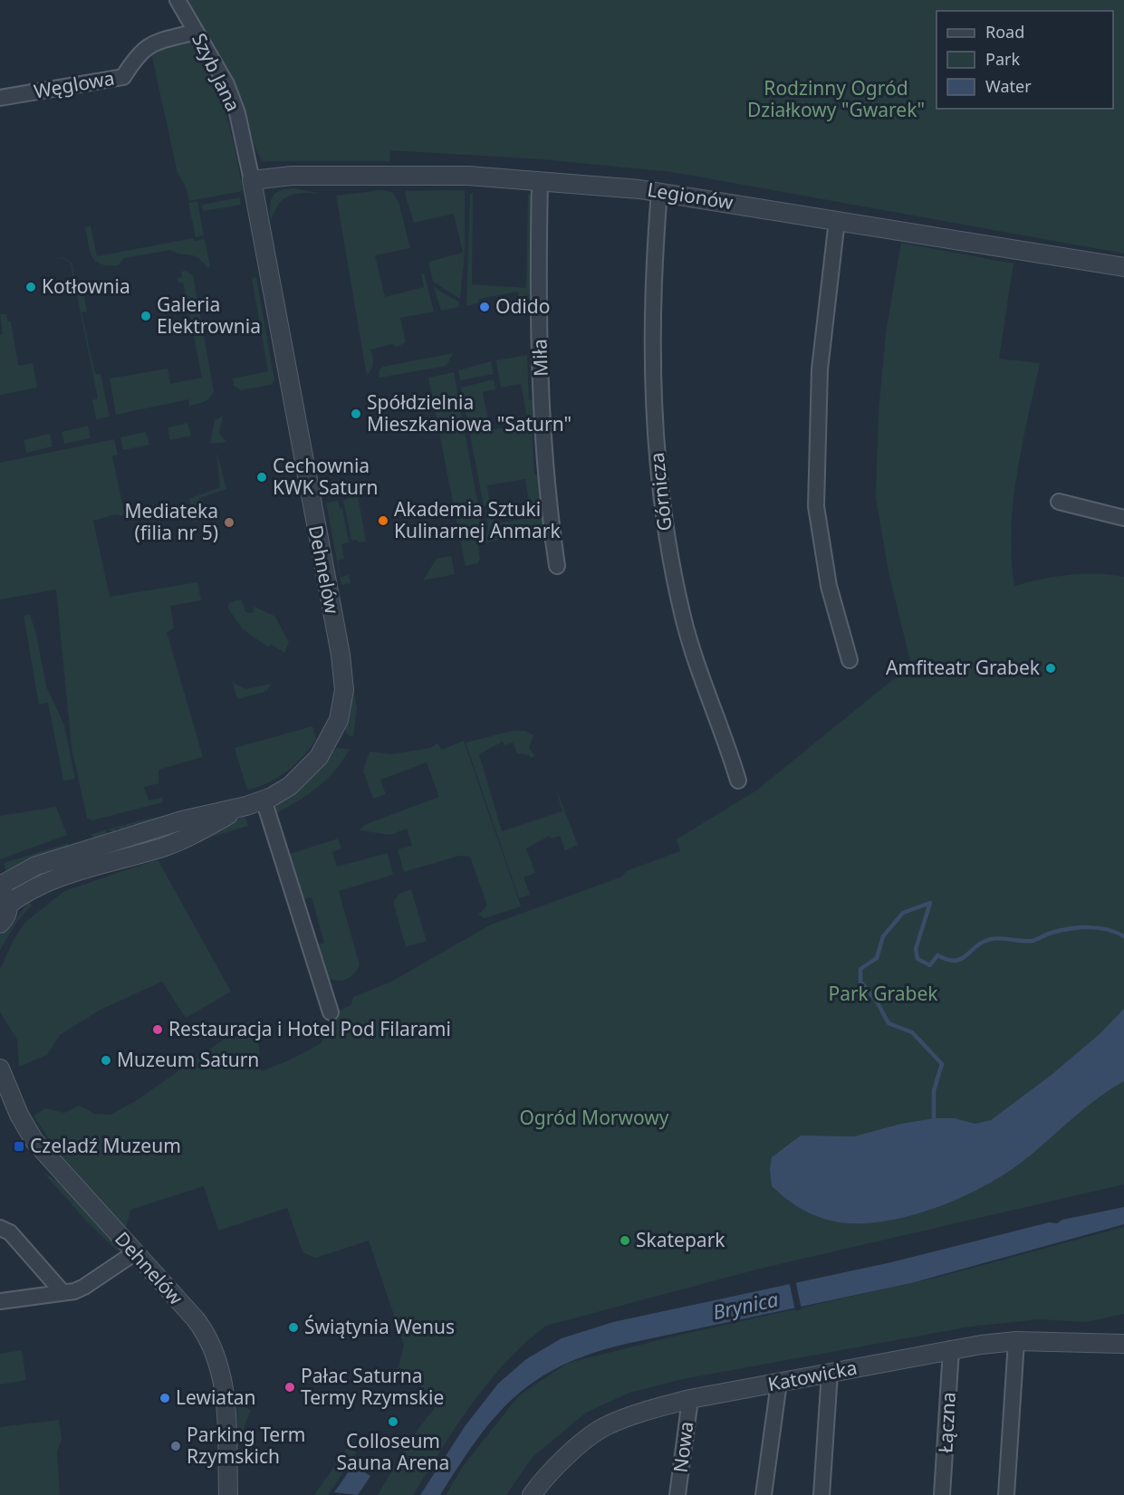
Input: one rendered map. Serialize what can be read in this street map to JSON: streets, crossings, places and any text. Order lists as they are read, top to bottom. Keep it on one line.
{"streets":{"street":["Szyb Jana","Węglowa","Legionów","Miła","Górnicza","Dehnelów","Katowicka","Łączna","Nowa"]},"crossings":[["Szyb Jana","Węglowa"],["Szyb Jana","Legionów"],["Szyb Jana","Dehnelów"],["Legionów","Miła"],["Legionów","Górnicza"],["Legionów","Dehnelów"],["Katowicka","Łączna"],["Katowicka","Nowa"]],"water":["Brynica"],"parks":["Rodzinny Ogród Działkowy \"Gwarek\"","Park Grabek","Ogród Morwowy"],"places":{"other":["Kotłownia","Odido","Galeria Elektrownia","Spółdzielnia Mieszkaniowa \"Saturn\"","Cechownia KWK Saturn","Akademia Sztuki Kulinarnej Anmark","Mediateka (filia nr 5)","Amfiteatr Grabek","Restauracja i Hotel Pod Filarami","Muzeum Saturn","Skatepark","Świątynia Wenus","Pałac Saturna Termy Rzymskie","Lewiatan","Colloseum Sauna Arena","Parking Term Rzymskich"],"transit":["Czeladź Muzeum"]},"legend":["Road","Park","Water"]}
